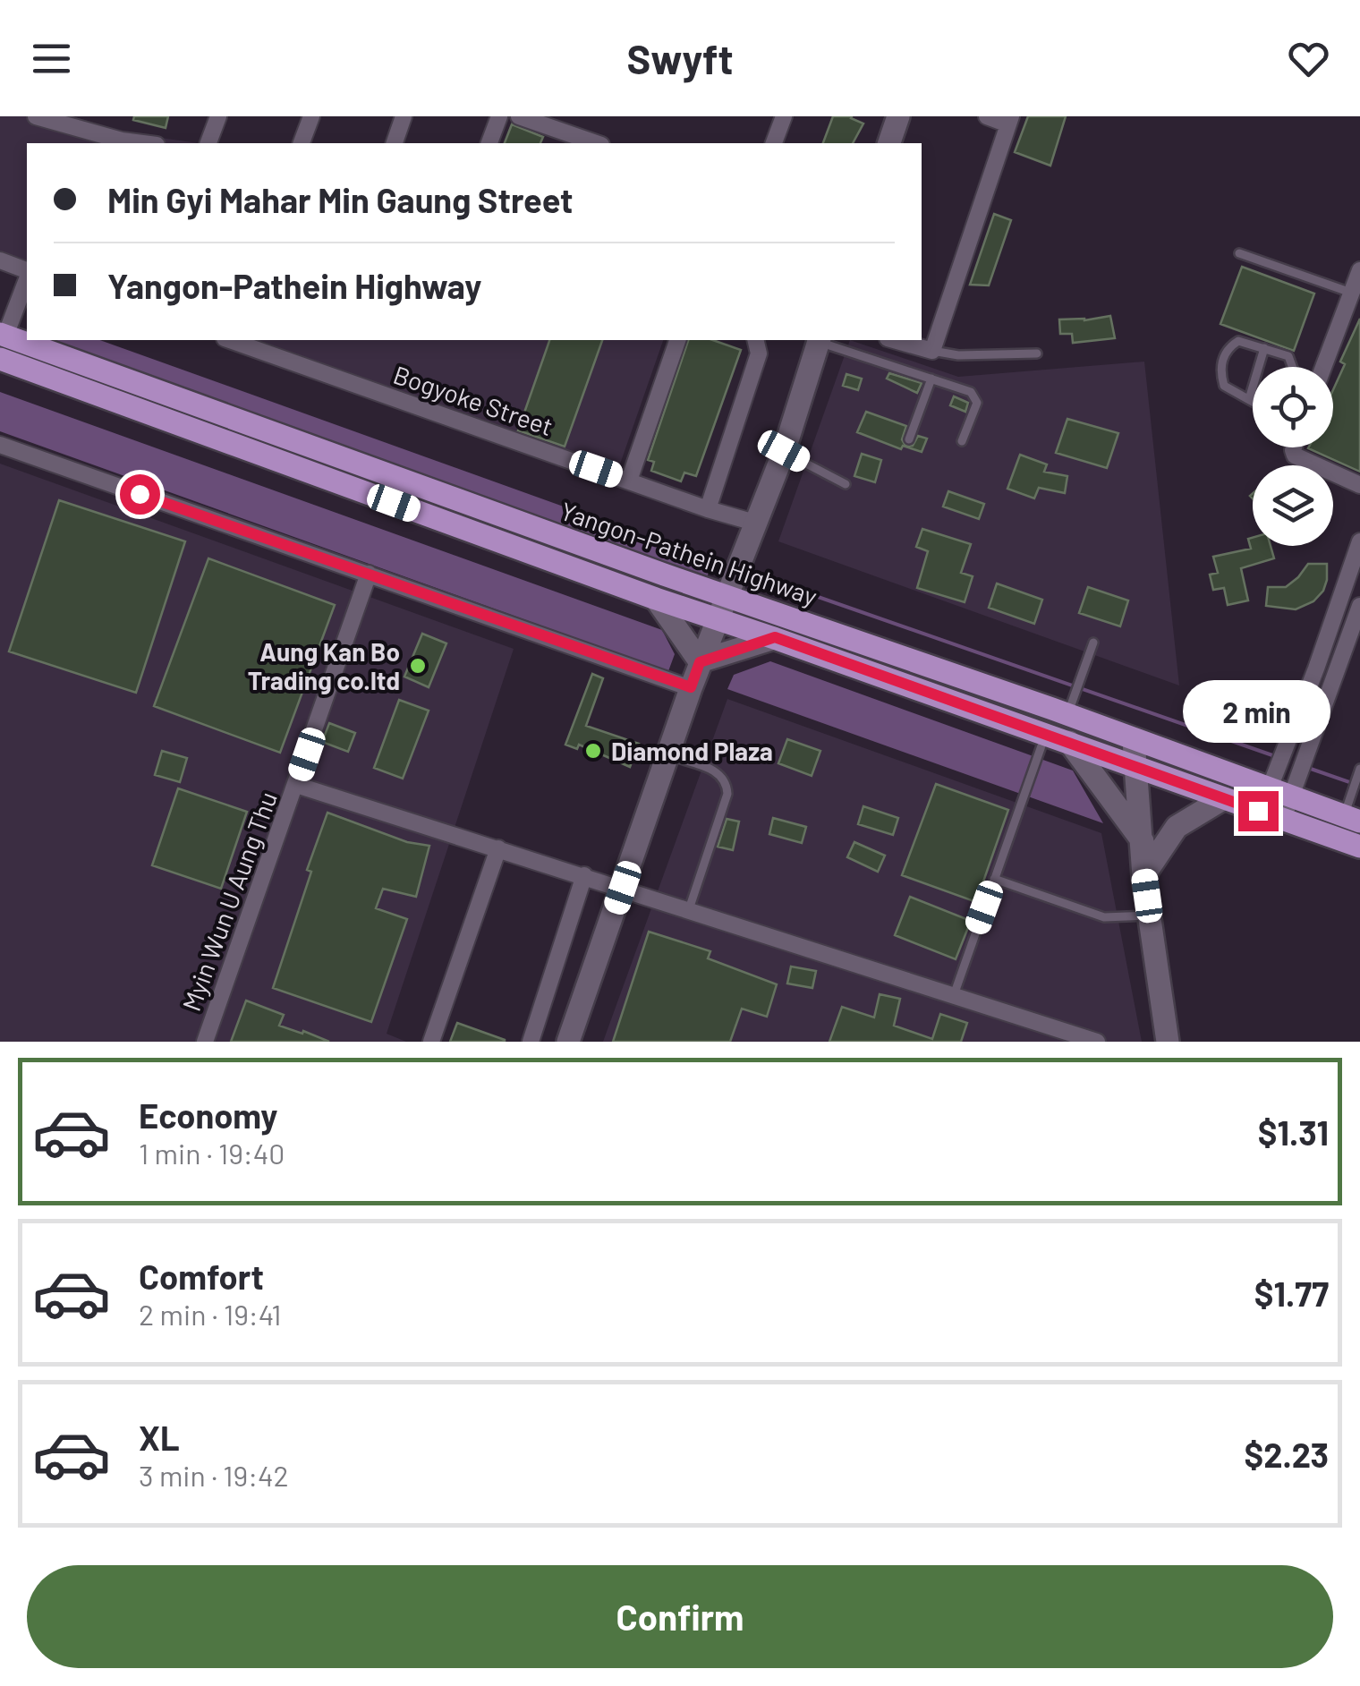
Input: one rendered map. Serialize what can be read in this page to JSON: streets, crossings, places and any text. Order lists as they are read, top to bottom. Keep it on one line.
{"streets":{"main road":["Yangon-Pathein Highway"],"street":["Bogyoke Street","Myin Wun U Aung Thu"]},"places":["Aung Kan Bo Trading co.ltd","Diamond Plaza"],"page":{"header":"Swyft","banner":["Min Gyi Mahar Min Gaung Street","Yangon-Pathein Highway"],"bubble":"2 min","list":[{"name":"Economy","note":"1 min · 19:40","value":"$1.31"},{"name":"Comfort","note":"2 min · 19:41","value":"$1.77"},{"name":"XL","note":"3 min · 19:42","value":"$2.23"}],"buttons":"Confirm"}}
